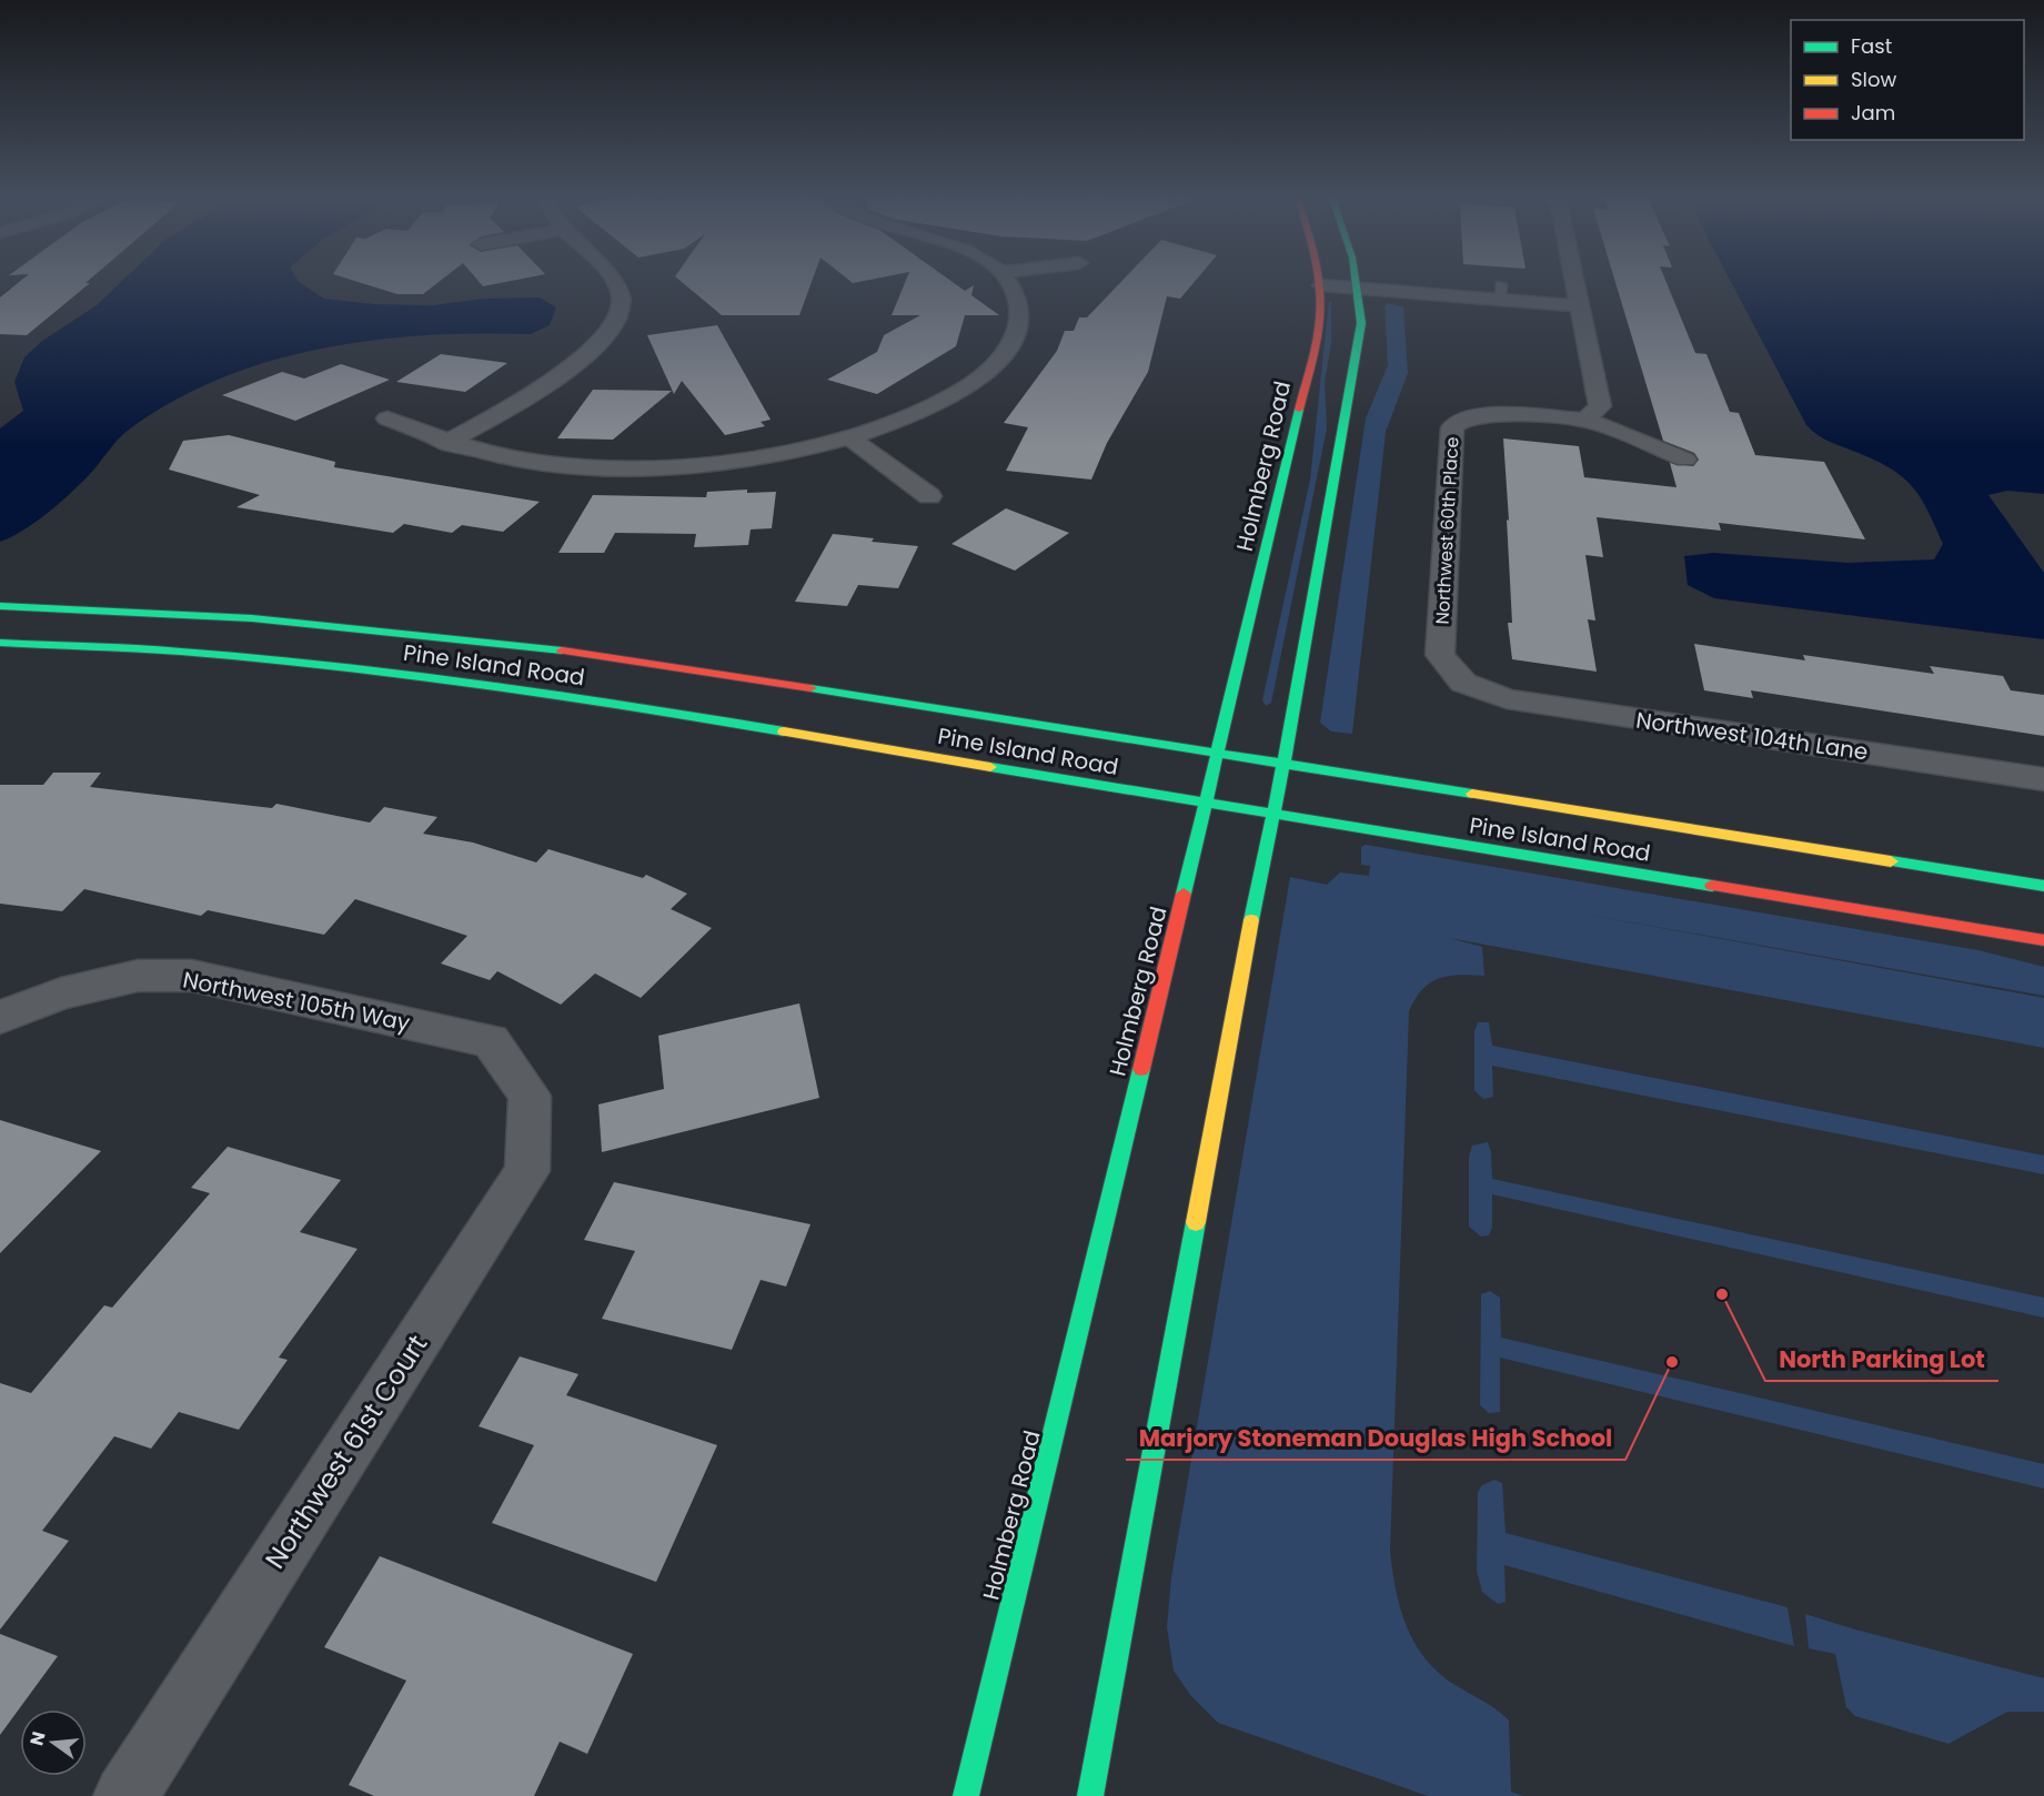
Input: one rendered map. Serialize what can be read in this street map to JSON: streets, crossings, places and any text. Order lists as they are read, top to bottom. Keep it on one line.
{"streets":{"street":["Holmberg Road","Northwest 60th Place","Pine Island Road","Northwest 104th Lane","Northwest 105th Way","Northwest 61st Court"]},"crossings":[["Holmberg Road","Pine Island Road"],["Northwest 60th Place","Northwest 104th Lane"],["Northwest 105th Way","Northwest 61st Court"]],"places":["North Parking Lot","Marjory Stoneman Douglas High School"],"legend":["Fast","Slow","Jam"],"north":"left"}
